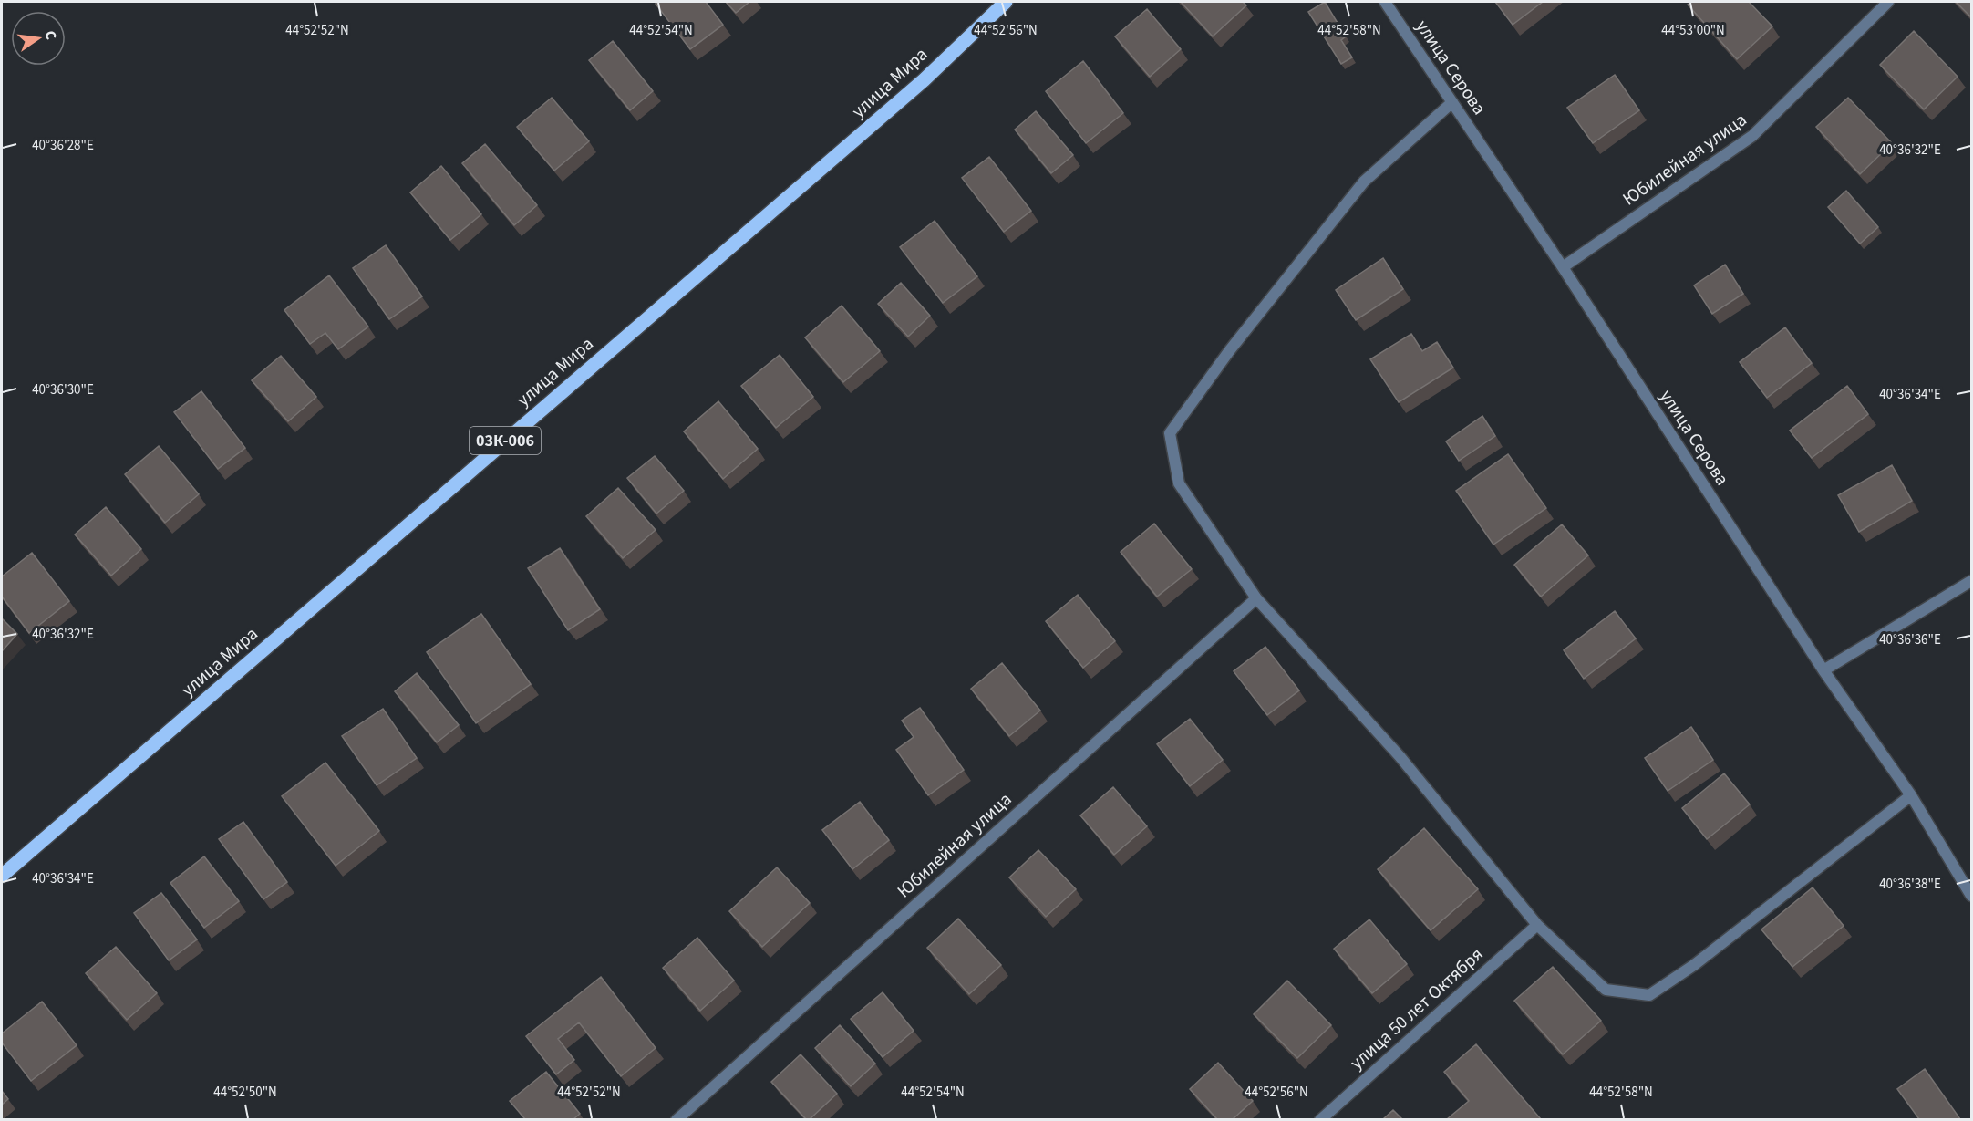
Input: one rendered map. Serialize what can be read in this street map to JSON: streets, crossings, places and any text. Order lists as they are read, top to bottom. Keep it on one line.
{"streets":{"main road":["улица Мира","03К-006"],"street":["улица Серова","Юбилейная улица","улица 50 лет Октября"]},"crossings":[["улица Серова","Юбилейная улица"]],"north":"right","coordinates":["44°52'52\"N","44°52'54\"N","44°52'56\"N","44°52'58\"N","44°53'00\"N","40°36'28\"E","40°36'32\"E","40°36'30\"E","40°36'34\"E","40°36'36\"E","40°36'38\"E","44°52'50\"N"]}
